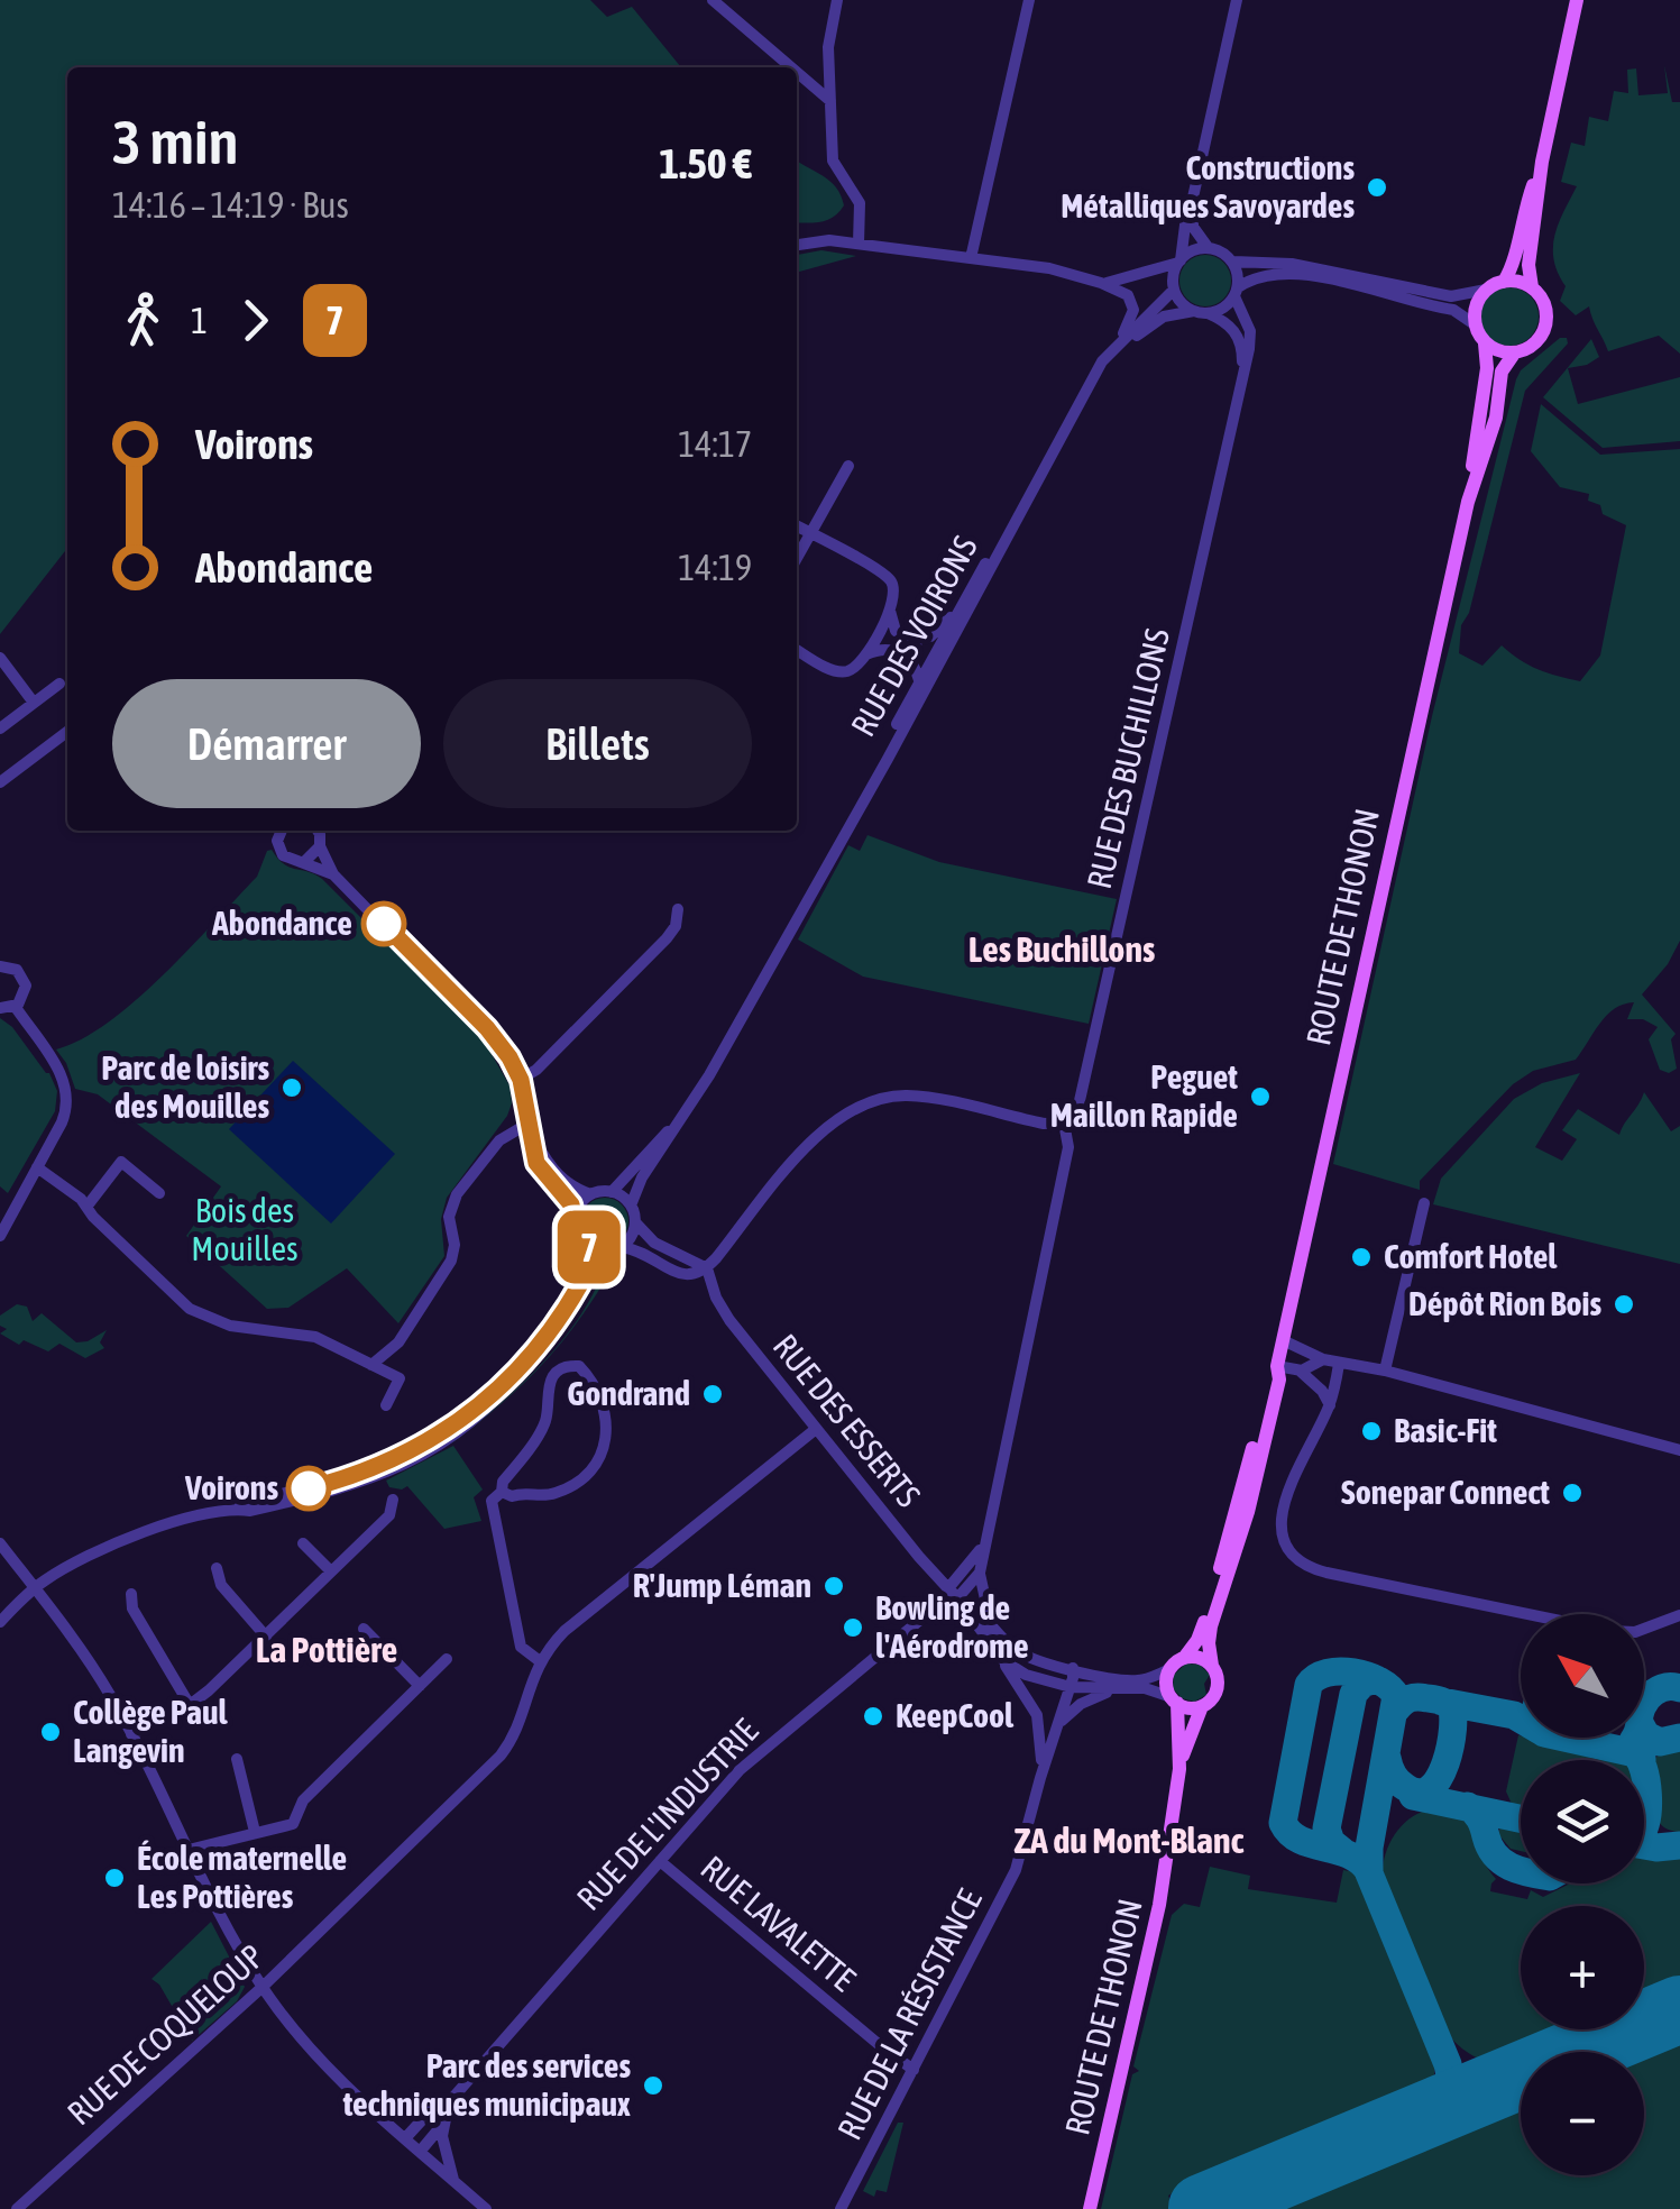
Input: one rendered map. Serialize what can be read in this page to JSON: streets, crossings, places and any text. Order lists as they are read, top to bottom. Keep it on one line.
{"streets":{"main road":["ROUTE DE THONON"],"street":["RUE DES VOIRONS","RUE DES BUCHILLONS","RUE DES ESSERTS","RUE DE L'INDUSTRIE","RUE LAVALETTE","RUE DE LA RÉSISTANCE","RUE DE COQUELOUP"]},"crossings":[["RUE DES VOIRONS","RUE DES BUCHILLONS"],["RUE DES BUCHILLONS","RUE DES ESSERTS"],["RUE DES BUCHILLONS","RUE DE L'INDUSTRIE"],["ROUTE DE THONON","RUE DES ESSERTS"],["RUE DES ESSERTS","RUE DE L'INDUSTRIE"],["RUE DES ESSERTS","RUE DE LA RÉSISTANCE"],["RUE DES ESSERTS","RUE DE COQUELOUP"],["RUE DE L'INDUSTRIE","RUE LAVALETTE"],["RUE LAVALETTE","RUE DE LA RÉSISTANCE"]],"districts":["Les Buchillons","La Pottière","ZA du Mont-Blanc"],"parks":["Bois des Mouilles"],"places":["Constructions Métalliques Savoyardes","Abondance","Parc de loisirs des Mouilles","Peguet Maillon Rapide","Comfort Hotel","Dépôt Rion Bois","Gondrand","Basic-Fit","Voirons","Sonepar Connect","R'Jump Léman","Bowling de l'Aérodrome","KeepCool","Collège Paul Langevin","École maternelle Les Pottières","Parc des services techniques municipaux"],"lines":["bus line 7"],"north":"top left","page":{"on_map":"7","heading":["3 min","14:16 – 14:19 · Bus","1.50 €"],"legs":["1","7"],"list":[{"name":"Voirons","value":"14:17"},{"name":"Abondance","value":"14:19"}],"buttons":["Démarrer","Billets"],"map_buttons":["+","−"]}}
